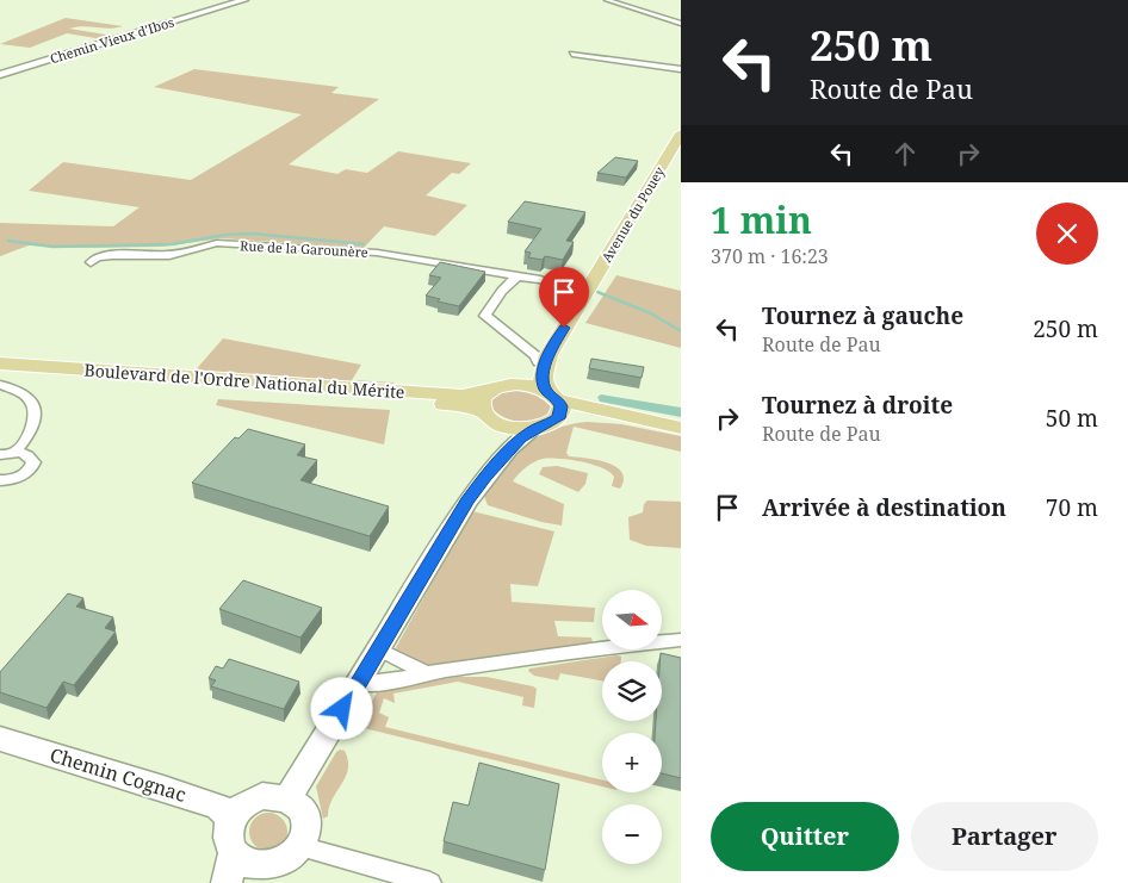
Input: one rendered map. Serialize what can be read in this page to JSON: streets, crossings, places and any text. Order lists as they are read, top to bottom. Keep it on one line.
{"streets":{"main road":["Avenue du Pouey","Boulevard de l'Ordre National du Mérite"],"street":["Chemin Vieux d'Ibos","Rue de la Garounère","Chemin Cognac"]},"crossings":[["Avenue du Pouey","Rue de la Garounère"]],"north":"right","page":{"turn":["250 m","Route de Pau"],"heading":["1 min","370 m · 16:23"],"list":[{"name":"Tournez à gauche","note":"Route de Pau","value":"250 m"},{"name":"Tournez à droite","note":"Route de Pau","value":"50 m"},{"name":"Arrivée à destination","value":"70 m"}],"map_buttons":["+","−"],"buttons":["Quitter","Partager"]}}
